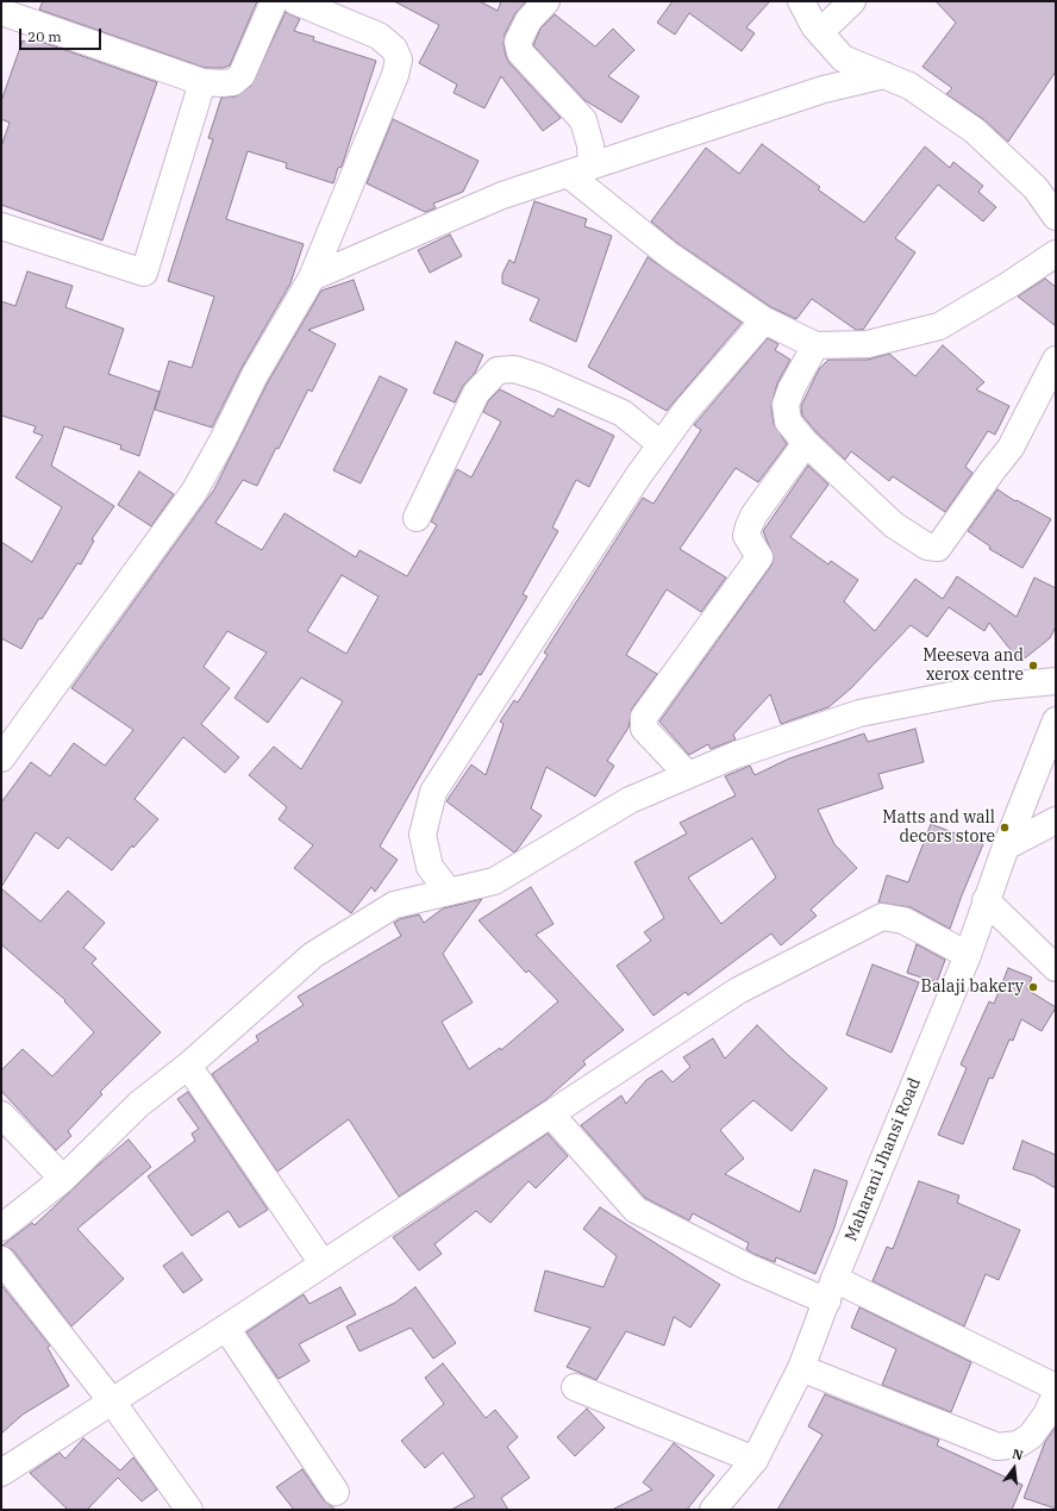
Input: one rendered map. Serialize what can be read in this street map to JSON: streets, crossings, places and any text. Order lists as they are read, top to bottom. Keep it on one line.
{"streets":{"street":["Maharani Jhansi Road"]},"places":["Meeseva and xerox centre","Matts and wall decors store","Balaji bakery"],"scale_bar":"20 m","north":"top"}
